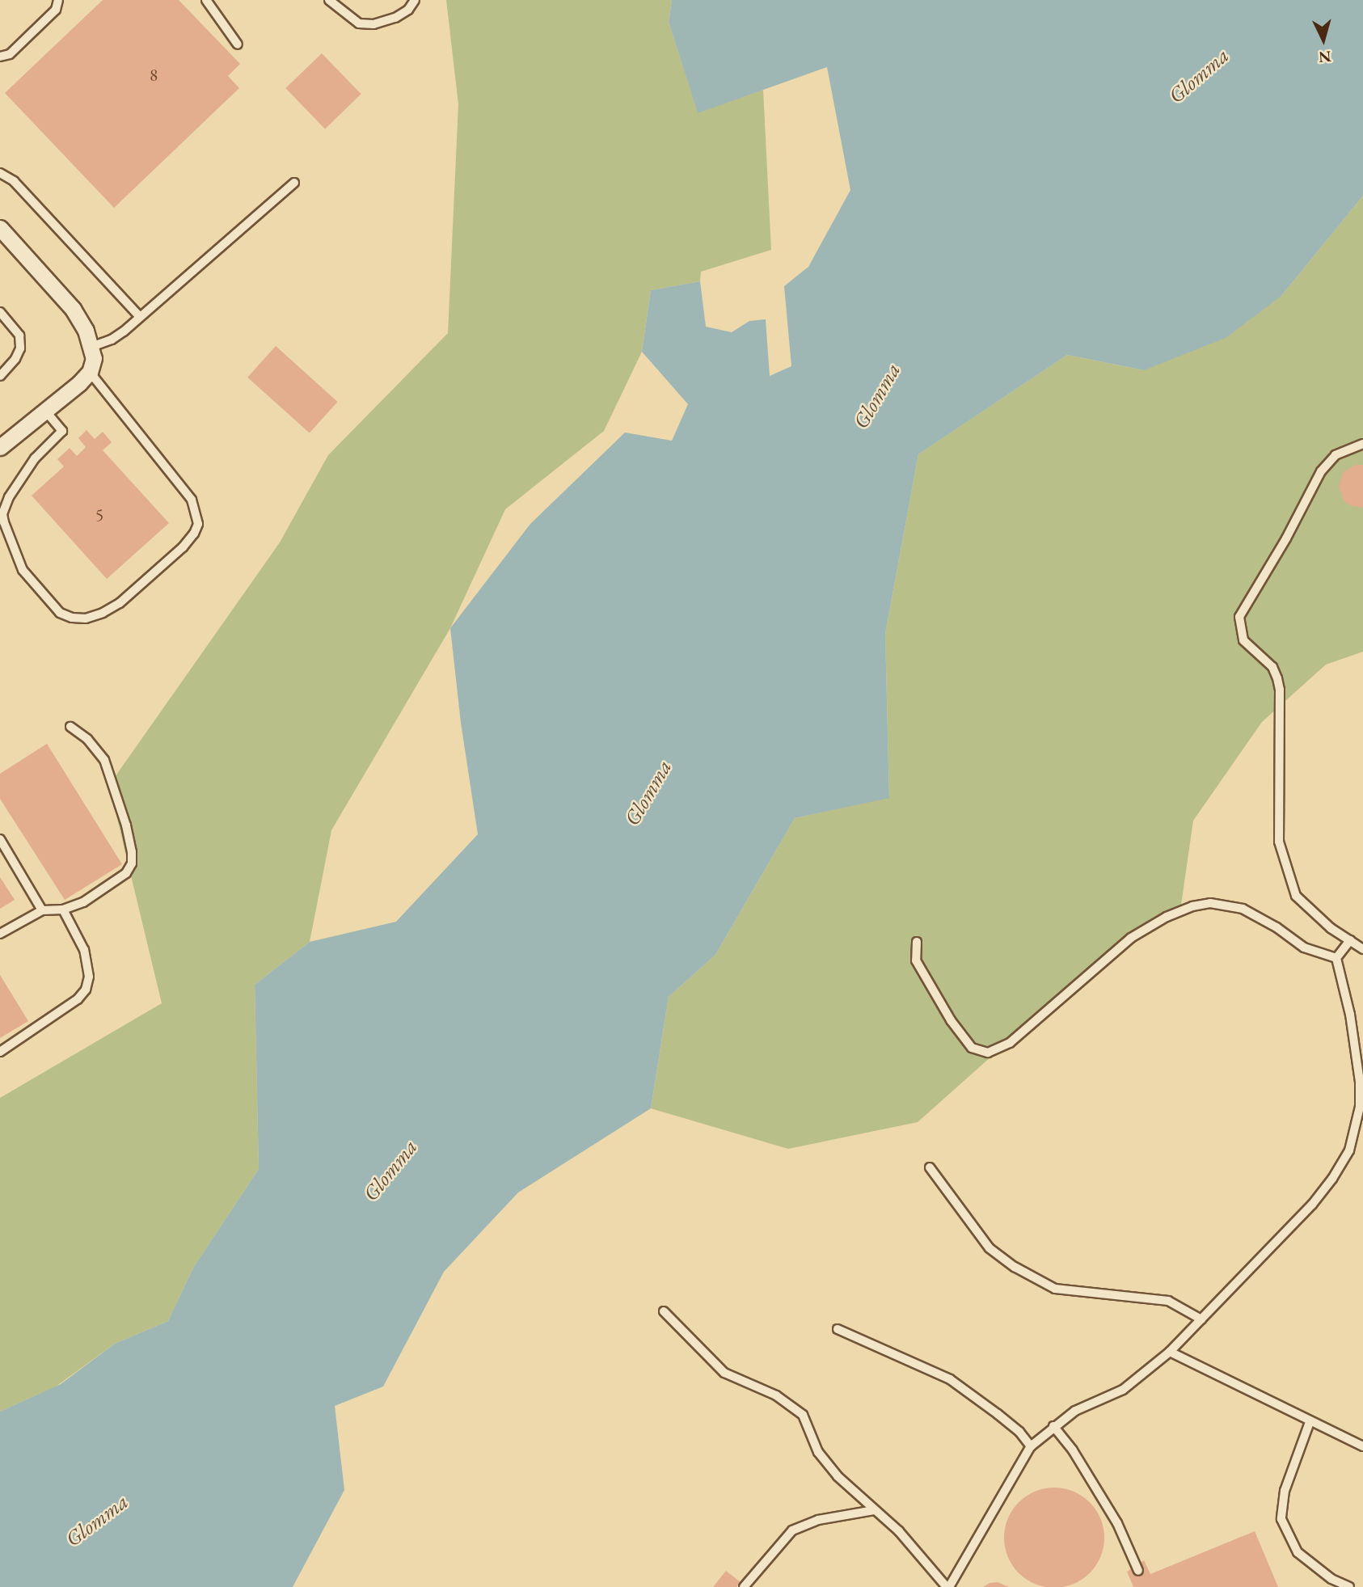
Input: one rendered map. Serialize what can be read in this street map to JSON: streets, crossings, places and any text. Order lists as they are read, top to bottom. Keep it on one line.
{"water":["Glomma"],"house_numbers":["8","5"],"north":"bottom"}
